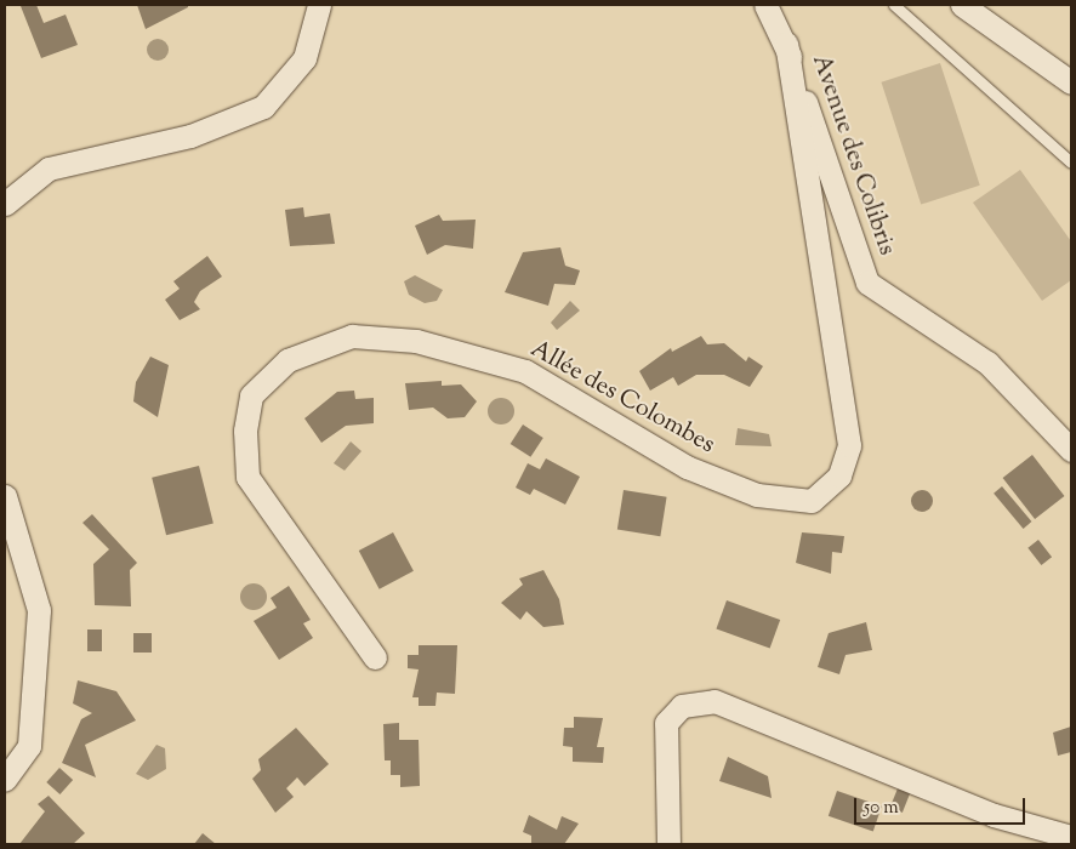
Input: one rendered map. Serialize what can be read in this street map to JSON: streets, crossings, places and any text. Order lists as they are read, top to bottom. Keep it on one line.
{"streets":{"street":["Avenue des Colibris","Allée des Colombes"]},"crossings":[["Avenue des Colibris","Allée des Colombes"]],"scale_bar":"50 m"}
